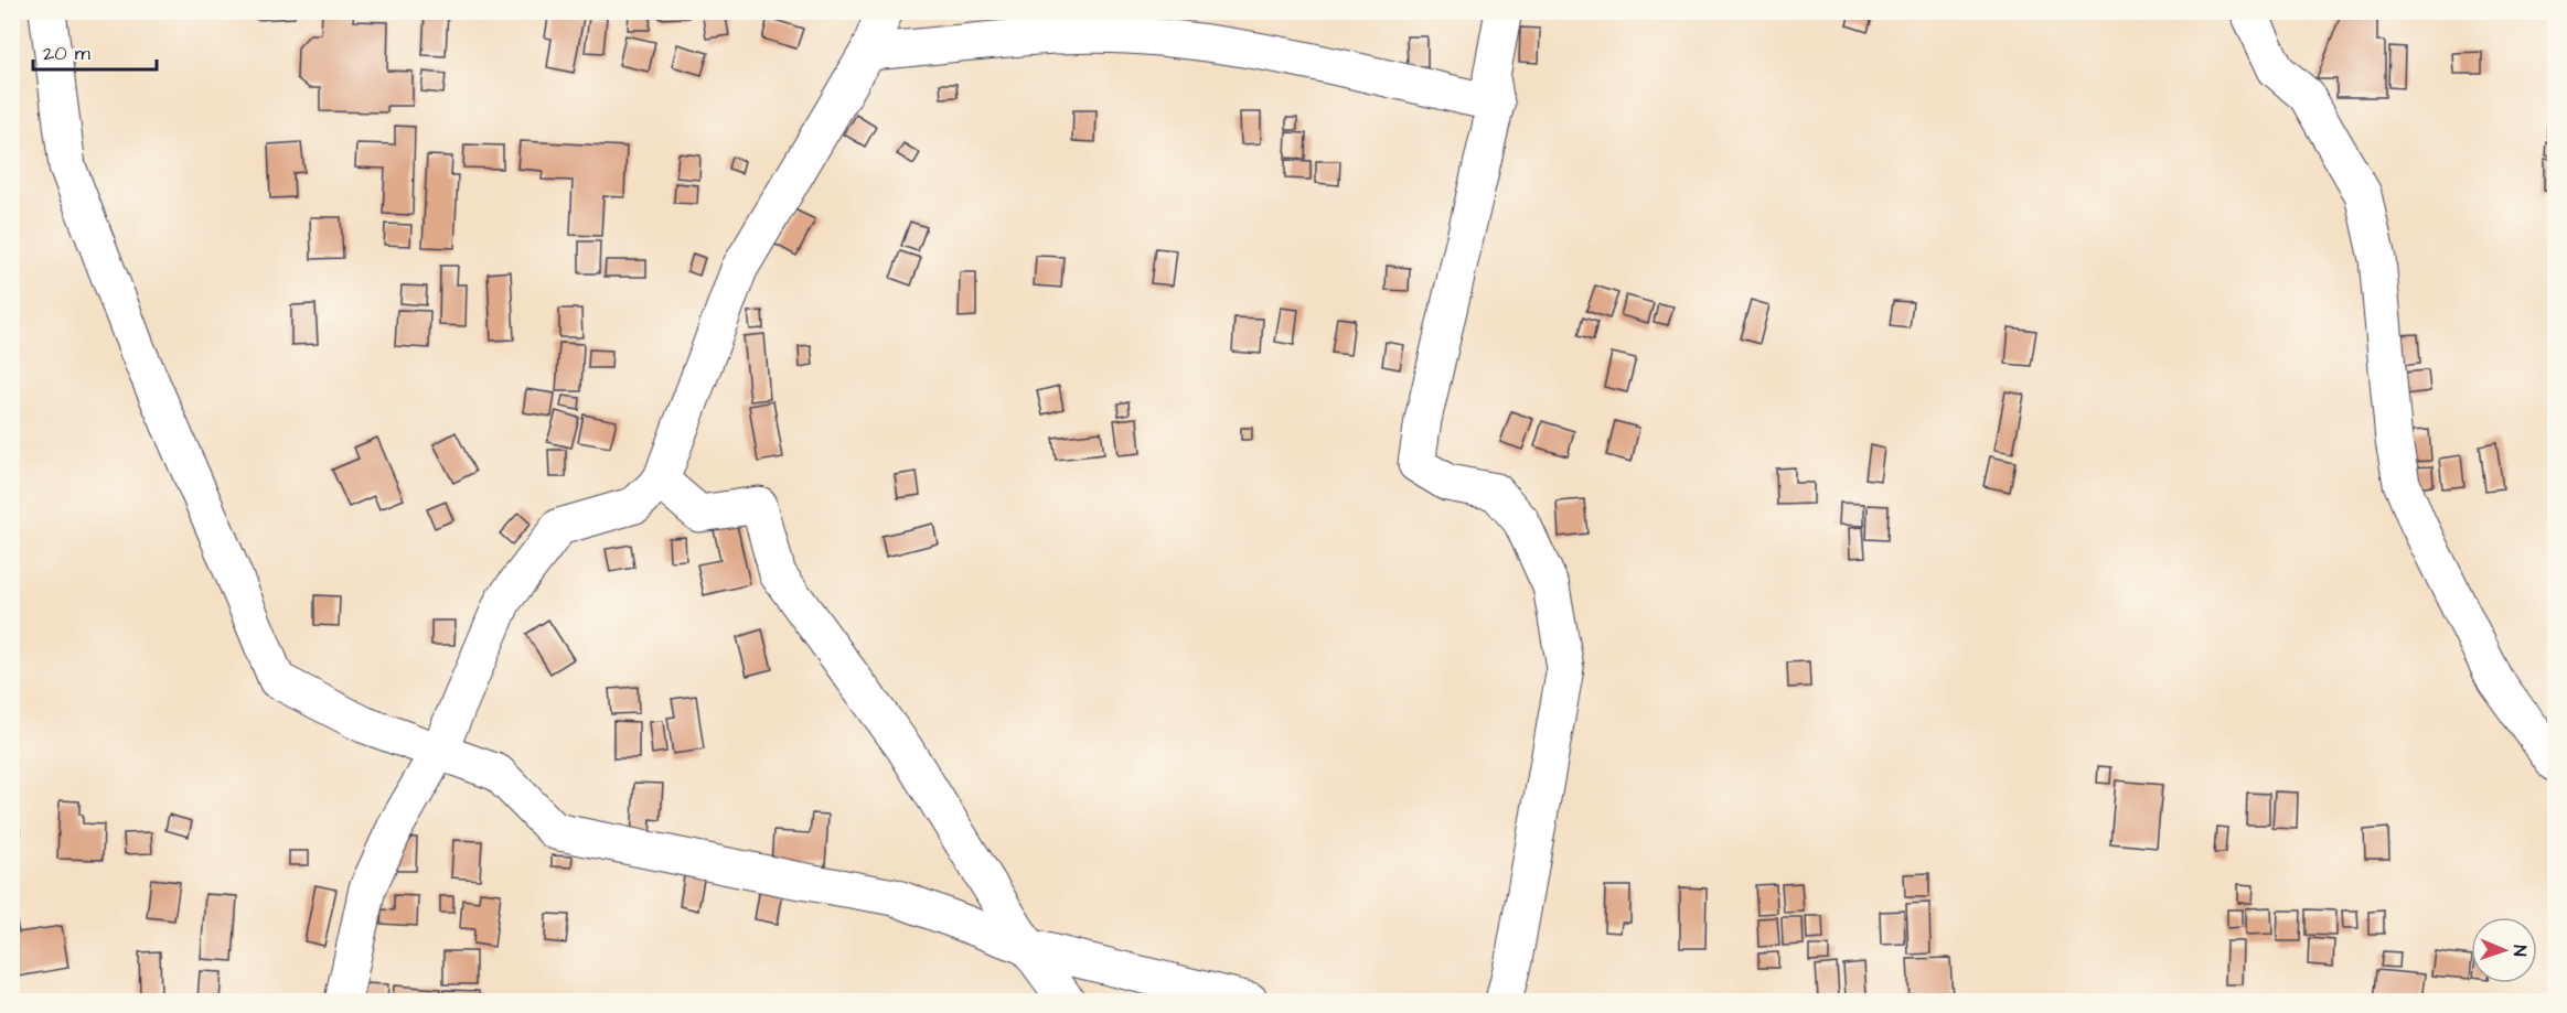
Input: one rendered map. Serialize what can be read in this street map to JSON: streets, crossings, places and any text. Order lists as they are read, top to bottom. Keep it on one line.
{"scale_bar":"20 m","north":"right"}
